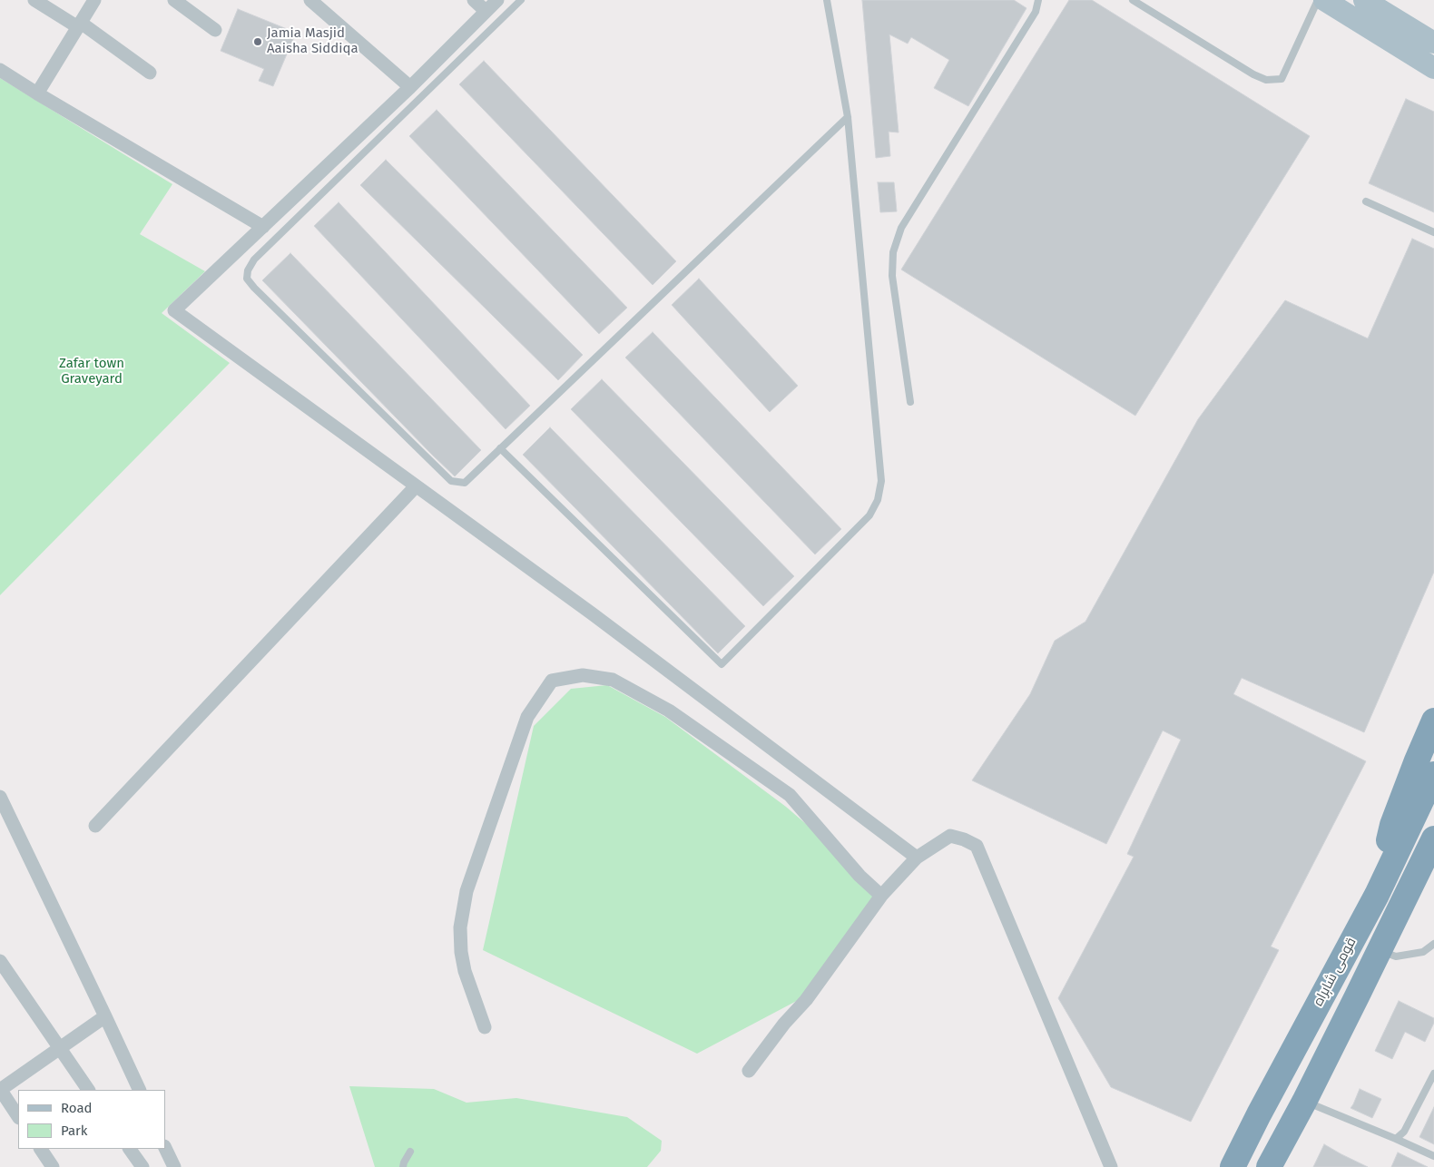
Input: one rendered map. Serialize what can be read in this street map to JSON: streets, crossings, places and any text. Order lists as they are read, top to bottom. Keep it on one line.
{"streets":{"highway":["قومی شاہراہ"]},"parks":["Zafar town Graveyard"],"places":["Jamia Masjid Aaisha Siddiqa"],"legend":["Road","Park"]}
